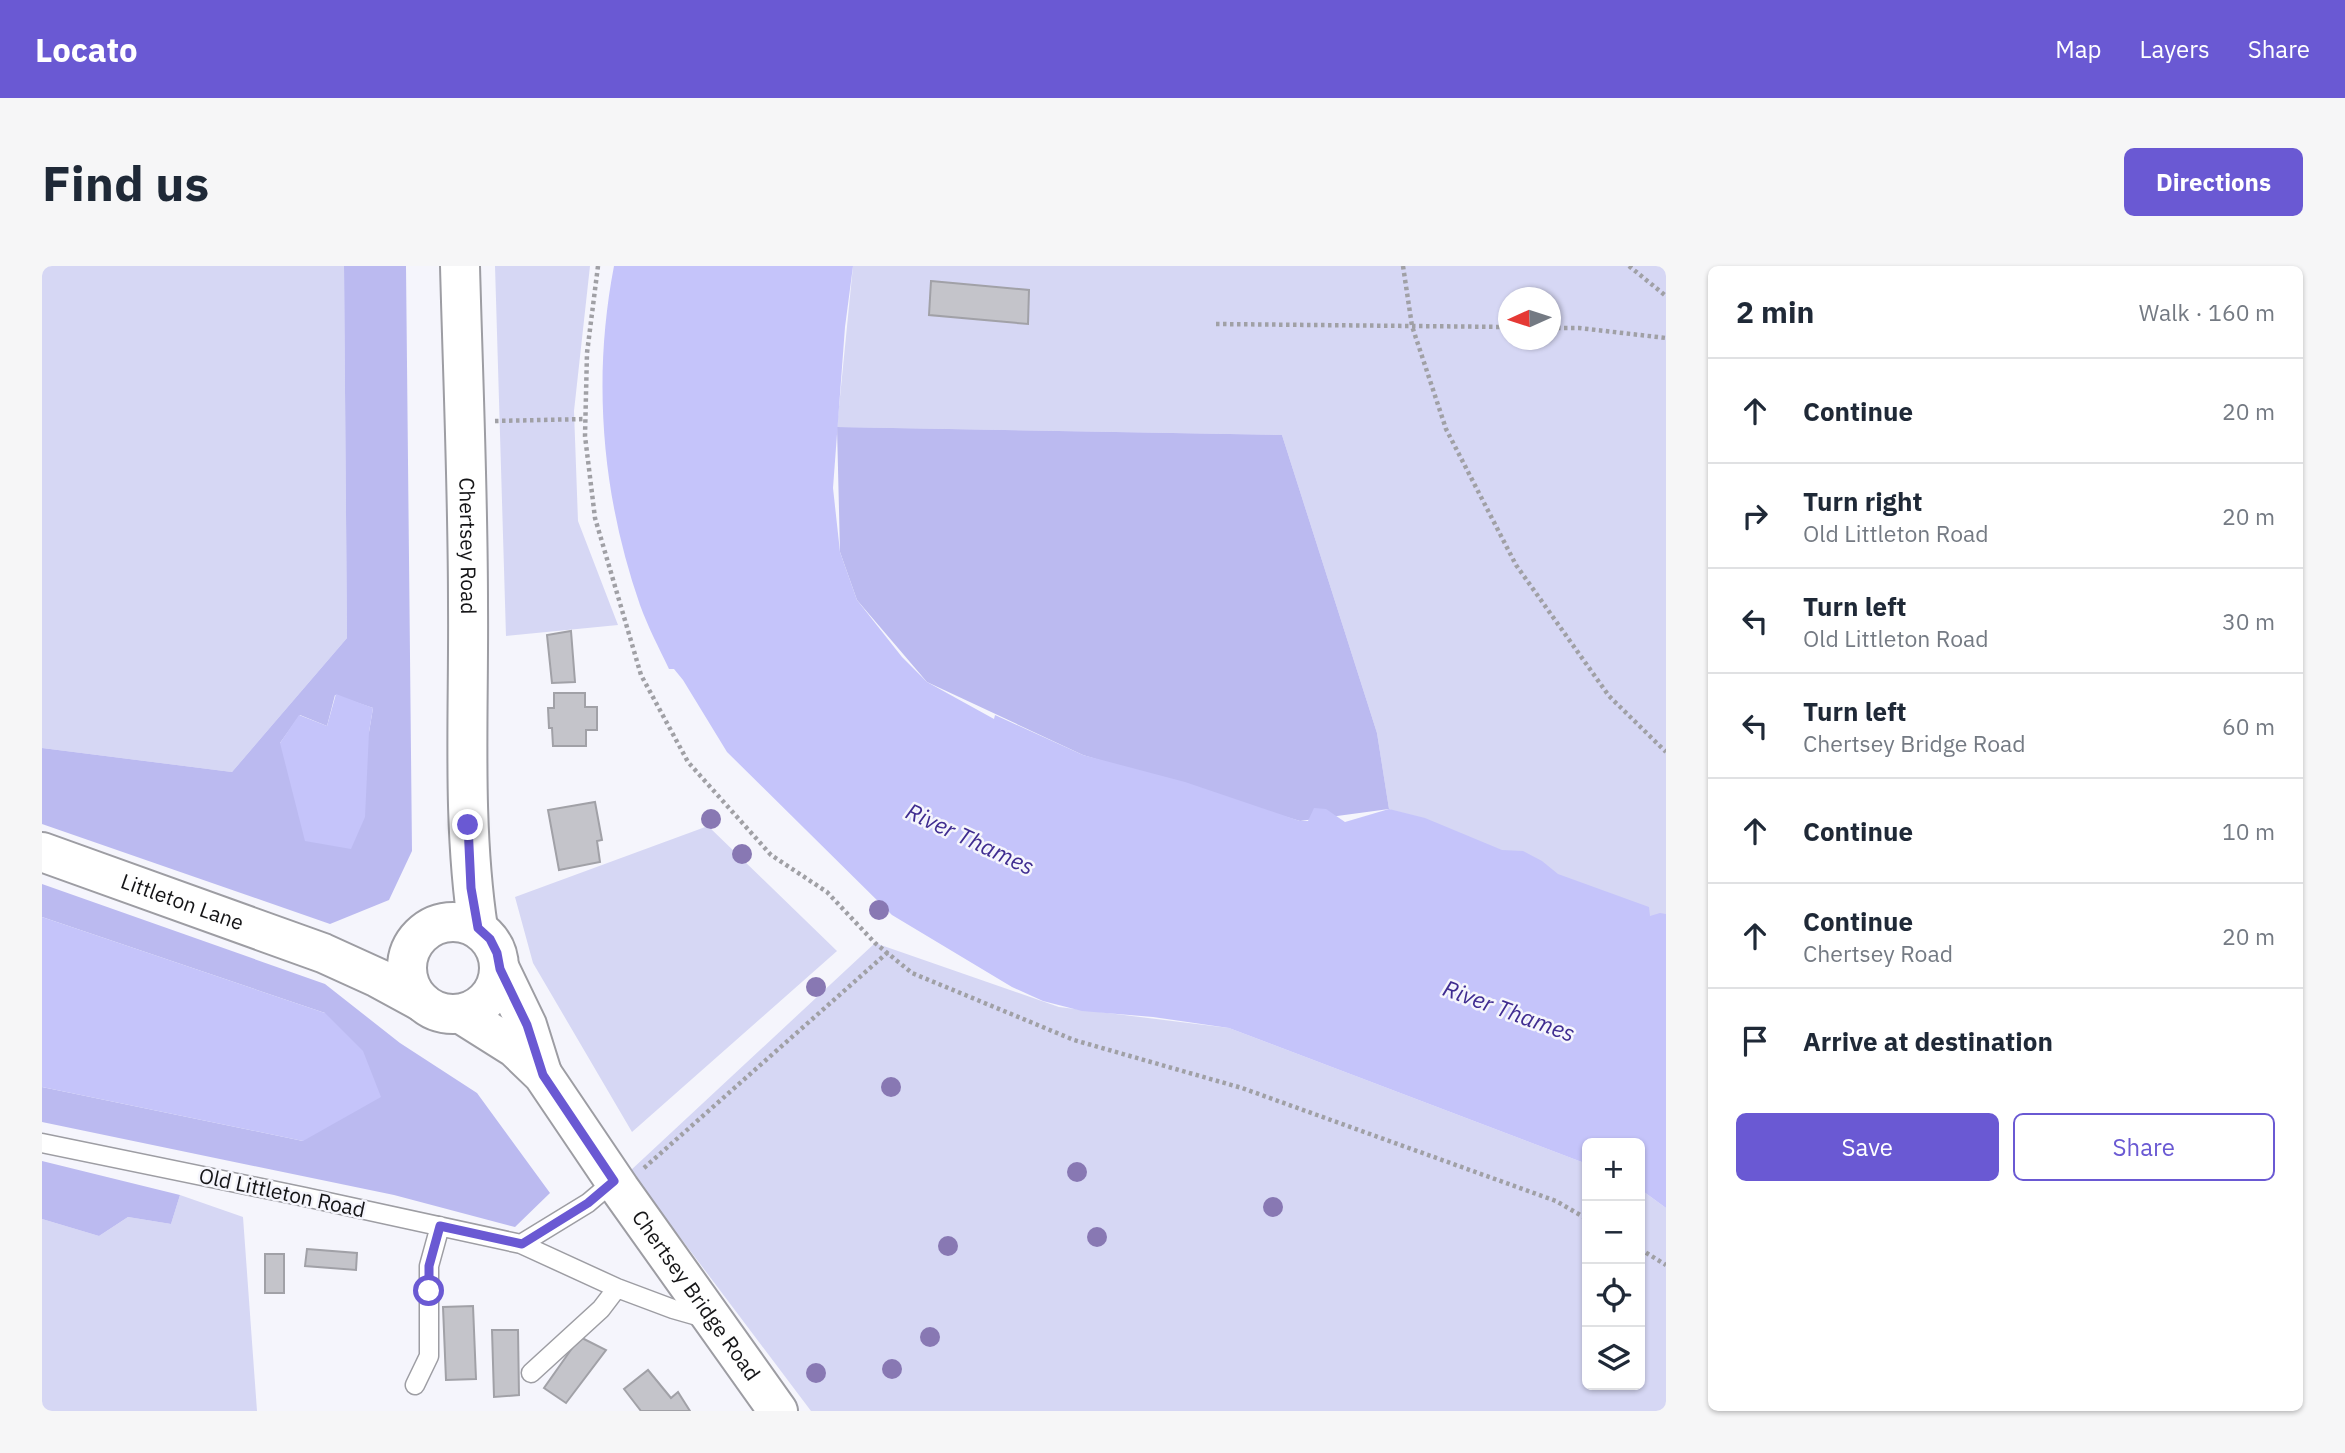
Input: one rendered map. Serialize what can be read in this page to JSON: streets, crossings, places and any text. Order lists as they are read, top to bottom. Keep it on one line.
{"streets":{"main road":["Chertsey Road","Littleton Lane","Chertsey Bridge Road"],"lane":["Old Littleton Road"]},"crossings":[["Chertsey Road","Chertsey Bridge Road"],["Old Littleton Road","Chertsey Bridge Road"]],"water":["River Thames"],"north":"left","page":{"header":"Locato","nav":["Map","Layers","Share"],"buttons":["Directions",["Save","Share"]],"title":"Find us","heading":["2 min","Walk · 160 m"],"list":[["Continue","20 m"],["Turn right","Old Littleton Road","20 m"],["Turn left","Old Littleton Road","30 m"],["Turn left","Chertsey Bridge Road","60 m"],["Continue","10 m"],["Continue","Chertsey Road","20 m"],"Arrive at destination"],"map_buttons":["+","−"]}}
